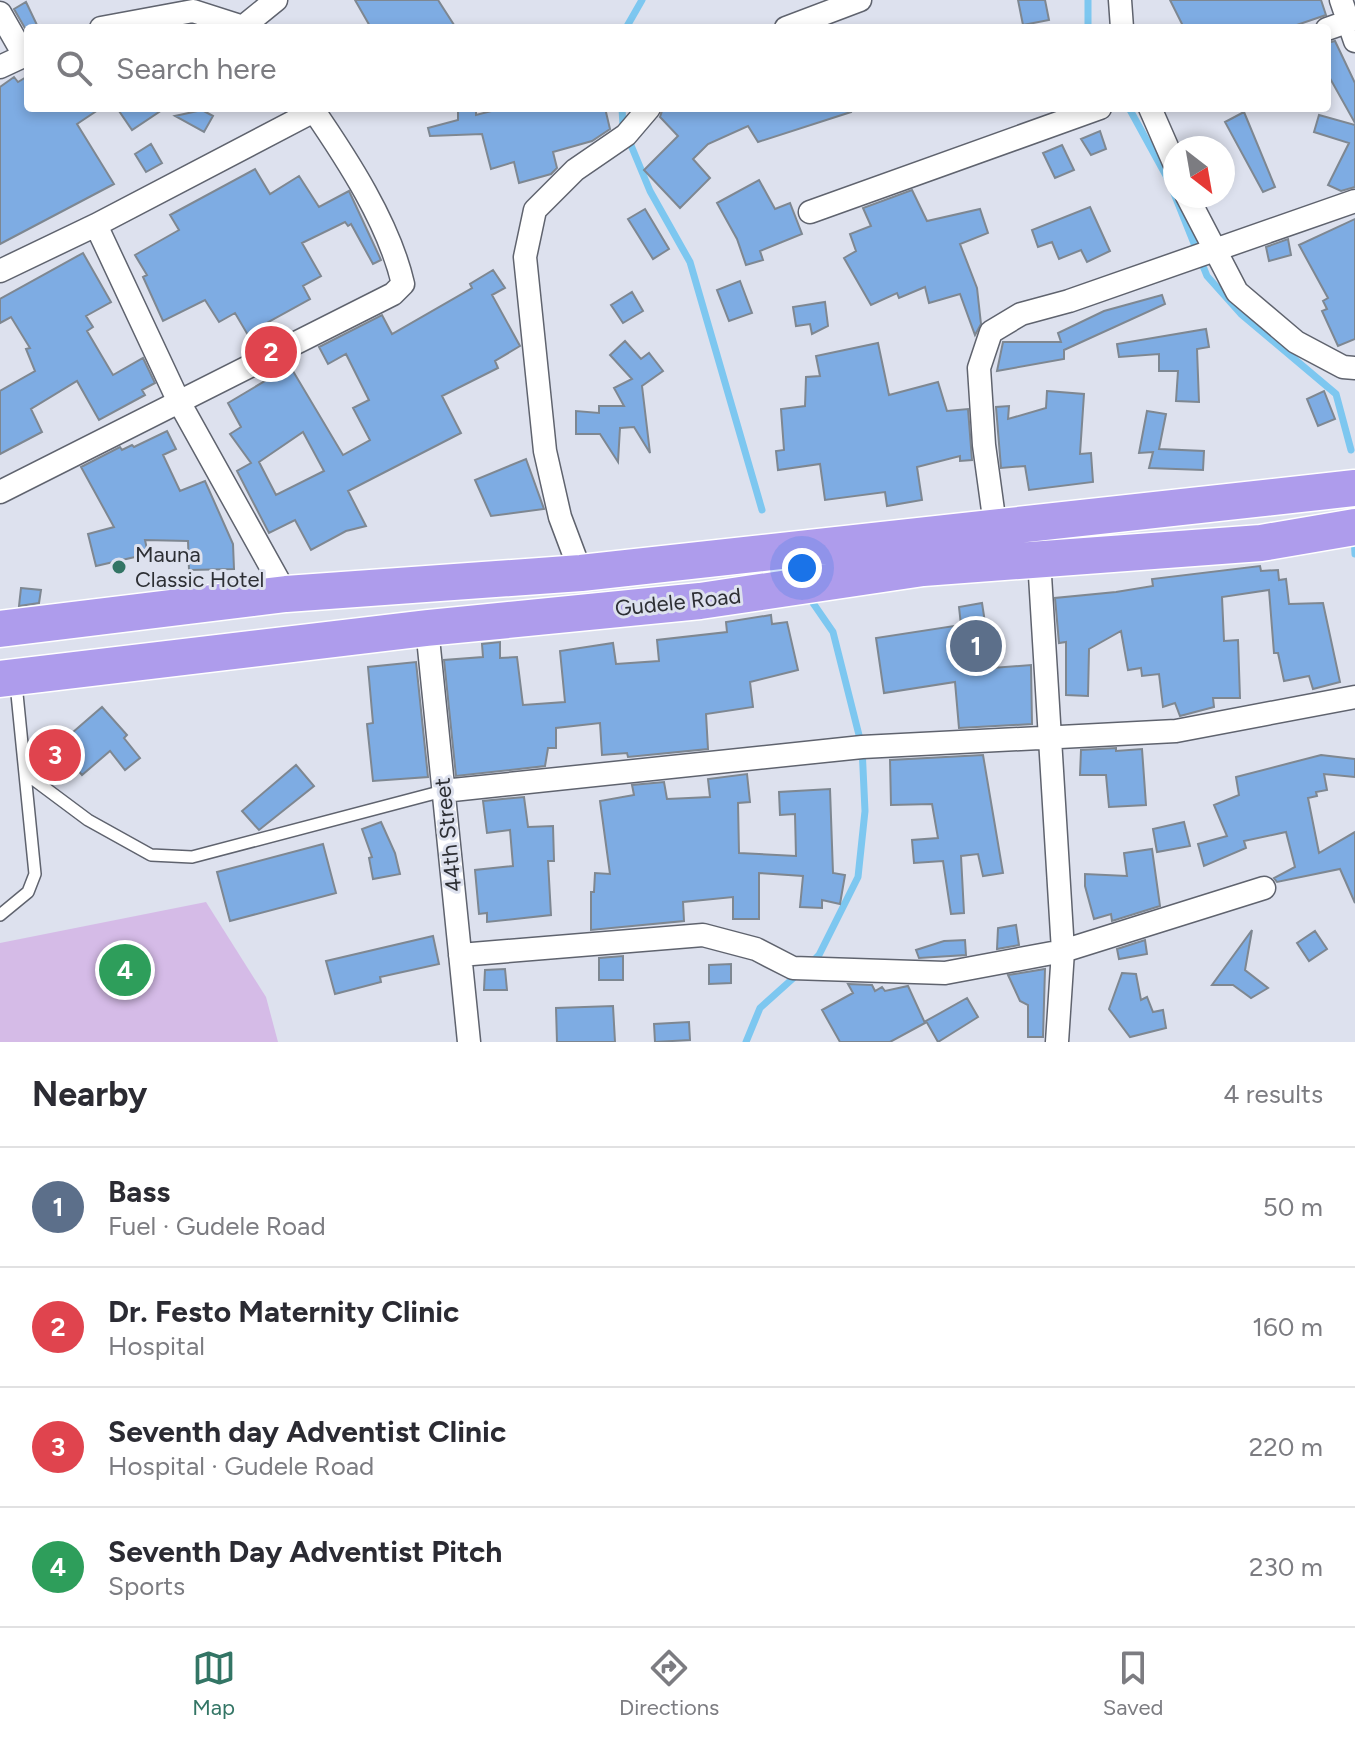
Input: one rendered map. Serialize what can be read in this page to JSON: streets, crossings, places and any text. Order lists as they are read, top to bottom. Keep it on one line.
{"streets":{"highway":["Gudele Road"],"street":["44th Street"]},"crossings":[["Gudele Road","44th Street"]],"places":["Mauna Classic Hotel"],"north":"bottom right","page":{"search":"Search here","pins":["2","1","3","4"],"heading":["Nearby","4 results"],"list":[{"mark":"1","name":"Bass","note":"Fuel · Gudele Road","value":"50 m"},{"mark":"2","name":"Dr. Festo Maternity Clinic","note":"Hospital","value":"160 m"},{"mark":"3","name":"Seventh day Adventist Clinic","note":"Hospital · Gudele Road","value":"220 m"},{"mark":"4","name":"Seventh Day Adventist Pitch","note":"Sports","value":"230 m"}],"nav":["Map","Directions","Saved"]}}
